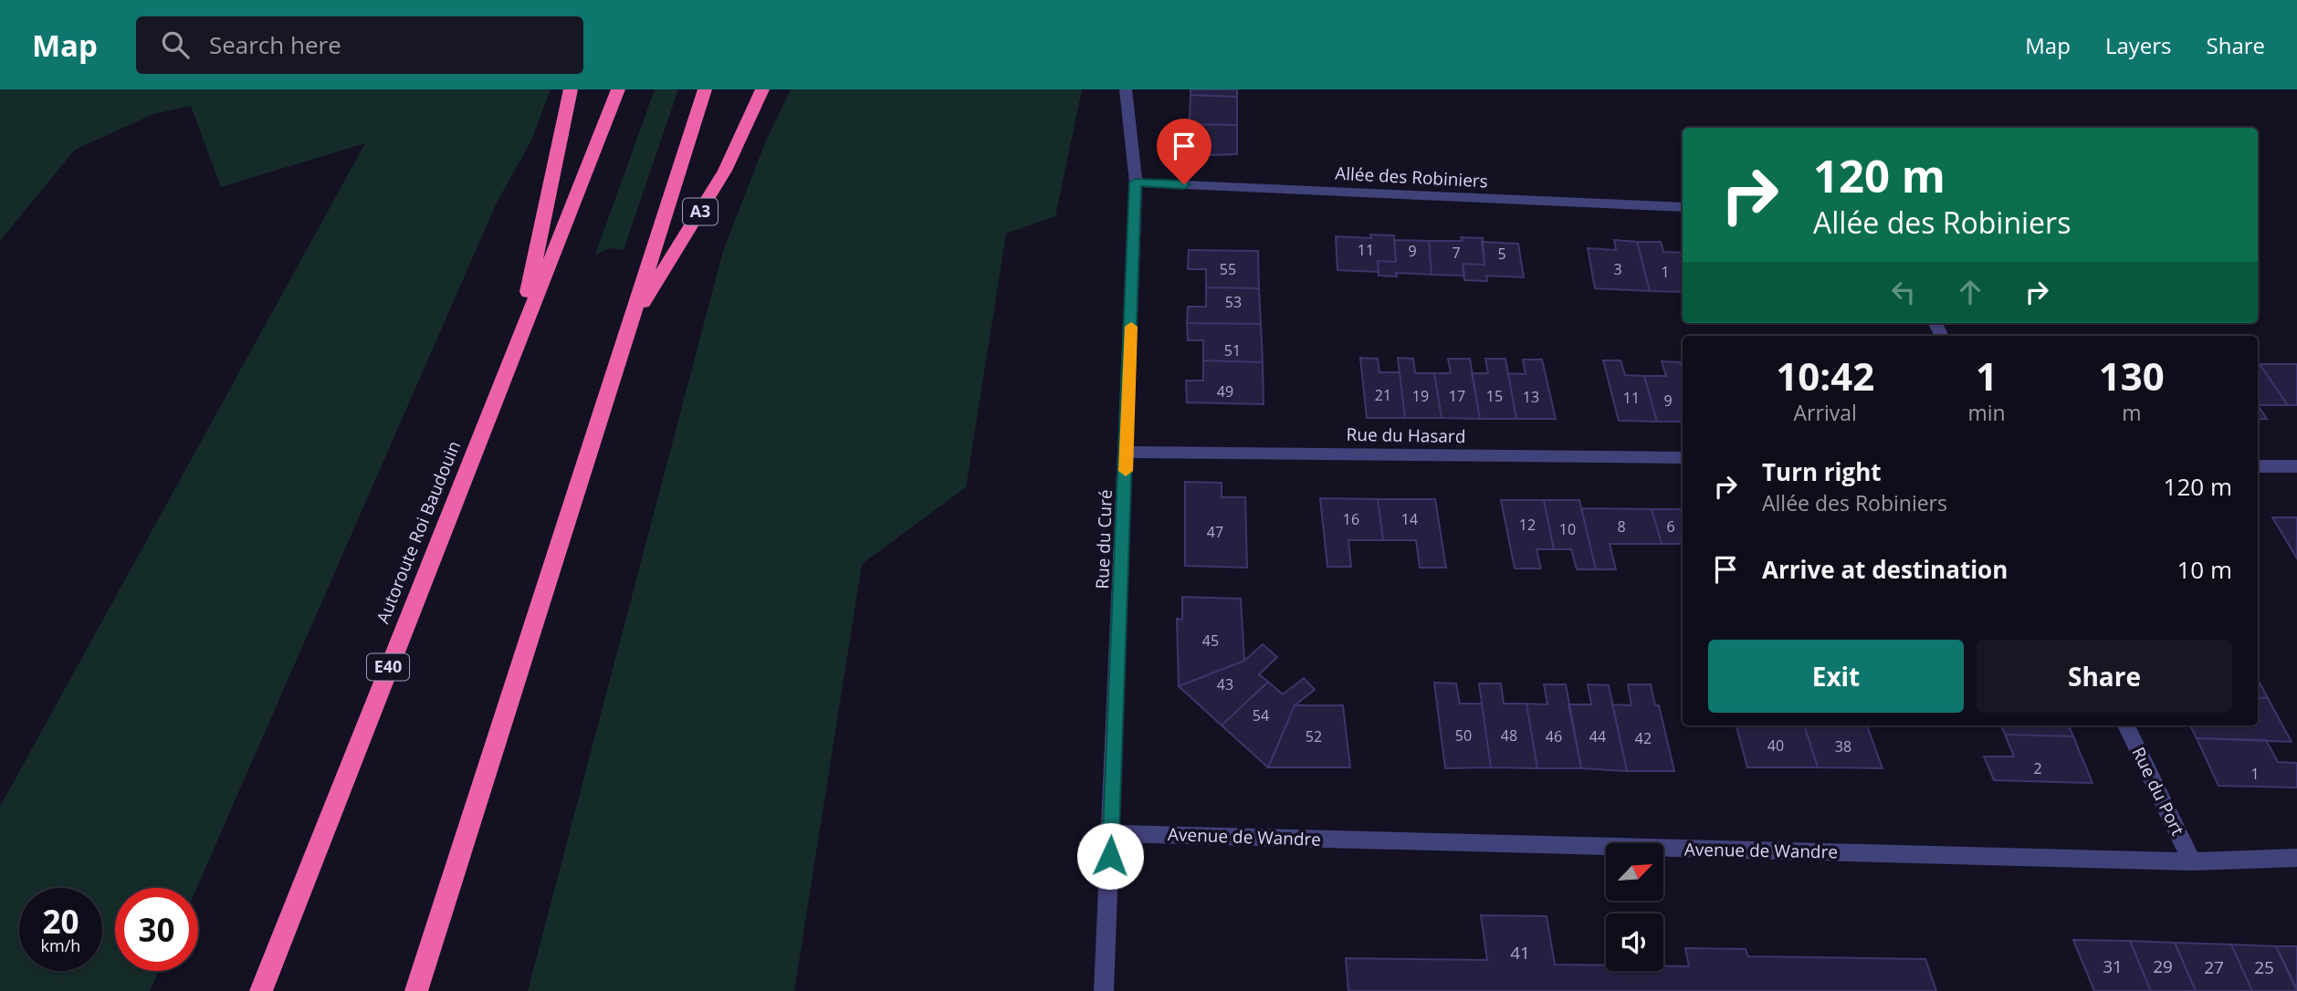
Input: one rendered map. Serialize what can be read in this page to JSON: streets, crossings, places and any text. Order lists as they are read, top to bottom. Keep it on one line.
{"streets":{"highway":["A3","Autoroute Roi Baudouin","E40"],"street":["Allée des Robiniers","Rue du Hasard","Rue du Curé","Rue du Port","Avenue de Wandre"]},"crossings":[["Allée des Robiniers","Rue du Curé"],["Rue du Hasard","Rue du Curé"],["Rue du Curé","Avenue de Wandre"],["Rue du Port","Avenue de Wandre"]],"house_numbers":["11","9","7","5","55","3","1","53","51","49","21","19","17","15","13","11","9","16","14","12","8","6","10","47","45","43","54","50","48","52","46","44","42","40","38","2","1","41","31","29","27","25"],"north":"top right","page":{"header":"Map","search":"Search here","nav":["Map","Layers","Share"],"turn":["120 m","Allée des Robiniers"],"eta":["10:42","Arrival","1","min","130","m"],"list":[{"name":"Turn right","note":"Allée des Robiniers","value":"120 m"},{"name":"Arrive at destination","value":"10 m"}],"buttons":["Exit","Share"],"speed":"20 km/h","limit":"30"}}
